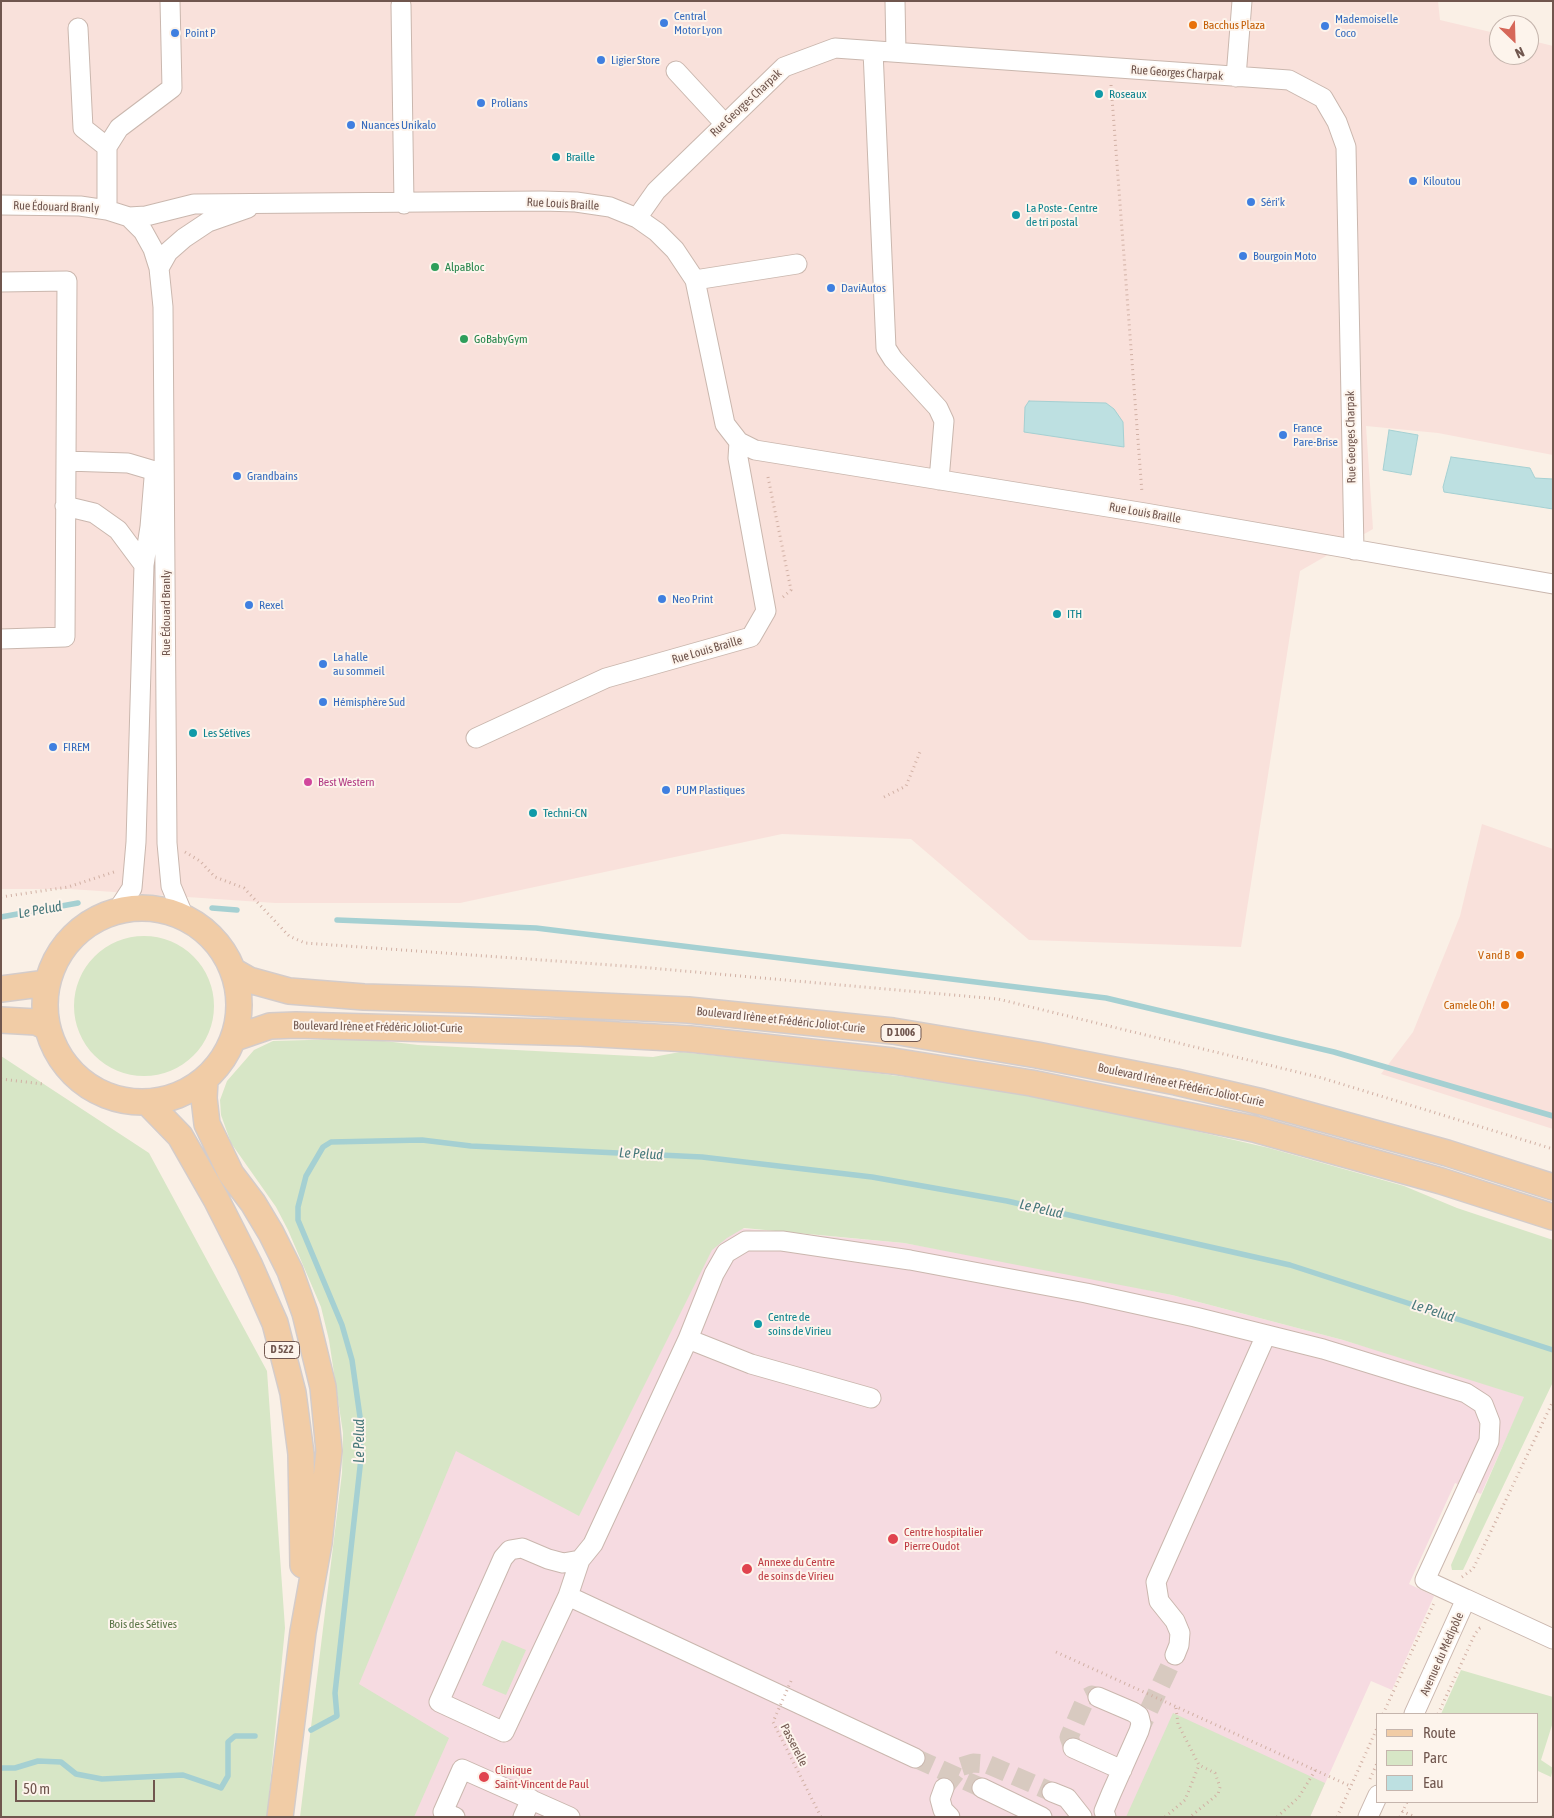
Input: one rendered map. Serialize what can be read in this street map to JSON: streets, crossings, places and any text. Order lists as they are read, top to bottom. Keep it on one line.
{"streets":{"main road":["Boulevard Irène et Frédéric Joliot-Curie","D 1006","D 522"],"street":["Rue Georges Charpak","Rue Louis Braille","Rue Édouard Branly","Avenue du Médipôle"],"path":["Passerelle"]},"crossings":[["Rue Georges Charpak","Rue Louis Braille"],["Rue Louis Braille","Rue Édouard Branly"]],"water":["Le Pelud"],"parks":["Bois des Sétives"],"places":["Central Motor Lyon","Bacchus Plaza","Mademoiselle Coco","Point P","Ligier Store","Roseaux","Prolians","Nuances Unikalo","Braille","Kiloutou","Séri'k","La Poste - Centre de tri postal","Bourgoin Moto","AlpaBloc","DaviAutos","GoBabyGym","France Pare-Brise","Grandbains","Neo Print","Rexel","ITH","La halle au sommeil","Hémisphère Sud","Les Sétives","FIREM","Best Western","PUM Plastiques","Techni-CN","V and B","Camele Oh!","Centre de soins de Virieu","Centre hospitalier Pierre Oudot","Annexe du Centre de soins de Virieu","Clinique Saint-Vincent de Paul"],"legend":["Route","Parc","Eau"],"scale_bar":"50 m","north":"bottom right"}
